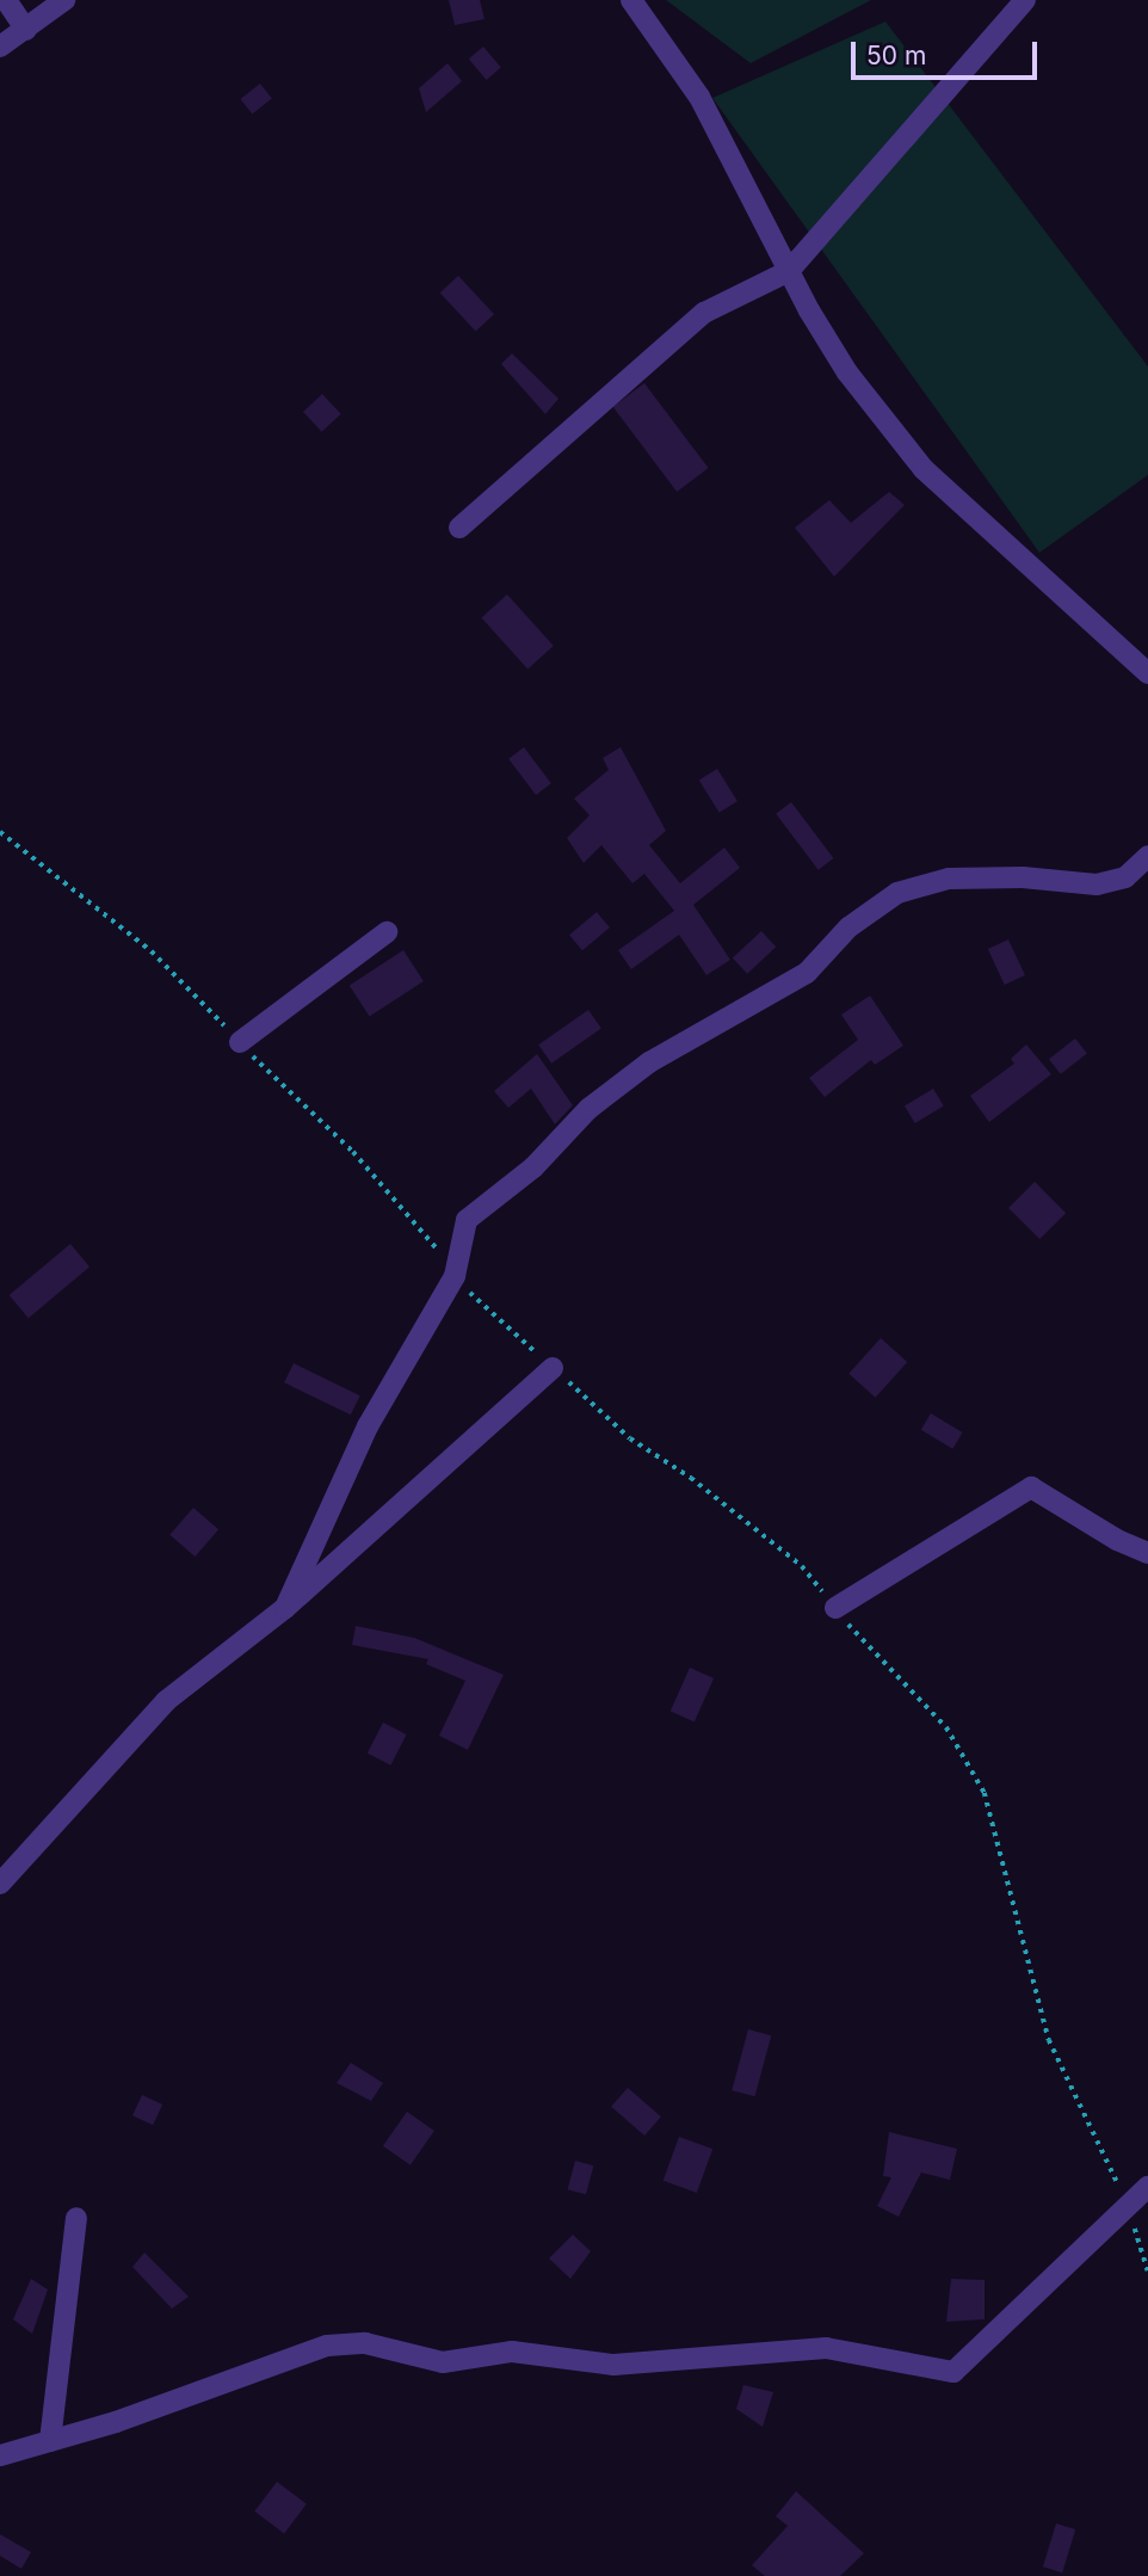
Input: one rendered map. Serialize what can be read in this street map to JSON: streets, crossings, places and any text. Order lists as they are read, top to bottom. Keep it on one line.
{"scale_bar":"50 m"}
